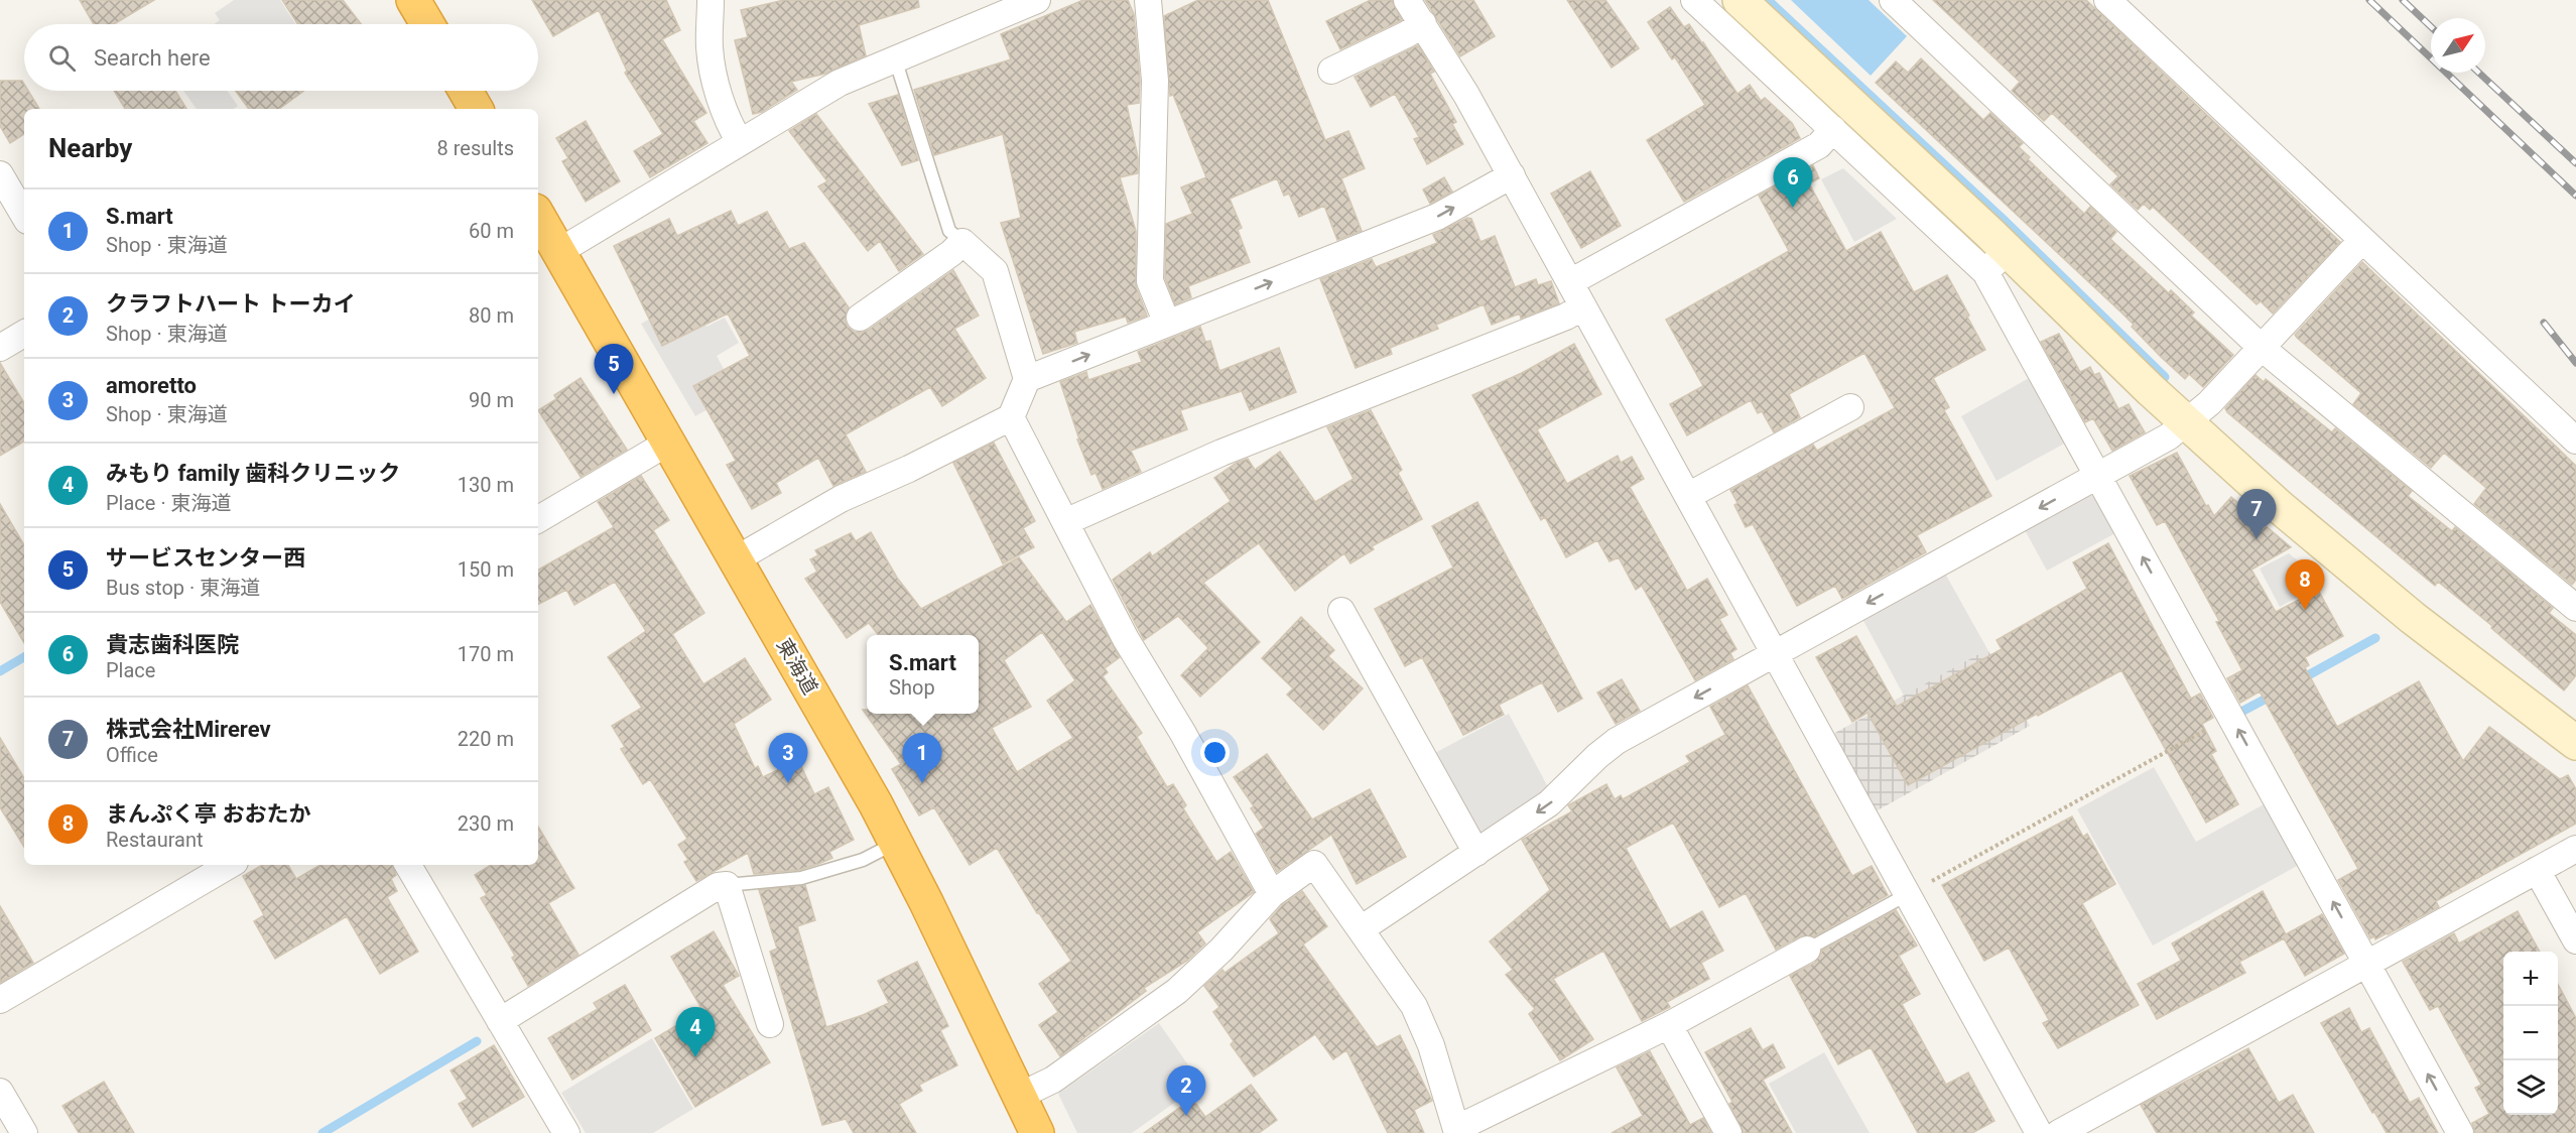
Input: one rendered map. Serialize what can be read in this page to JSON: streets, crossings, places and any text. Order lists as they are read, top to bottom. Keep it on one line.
{"streets":{"highway":["東海道"]},"north":"top right","page":{"search":"Search here","heading":["Nearby","8 results"],"pins":["6","5","7","8","1","3","4","2"],"list":[{"mark":"1","name":"S.mart","note":"Shop · 東海道","value":"60 m"},{"mark":"2","name":"クラフトハート トーカイ","note":"Shop · 東海道","value":"80 m"},{"mark":"3","name":"amoretto","note":"Shop · 東海道","value":"90 m"},{"mark":"4","name":"みもり family 歯科クリニック","note":"Place · 東海道","value":"130 m"},{"mark":"5","name":"サービスセンター西","note":"Bus stop · 東海道","value":"150 m"},{"mark":"6","name":"貴志歯科医院","note":"Place","value":"170 m"},{"mark":"7","name":"株式会社Mirerev","note":"Office","value":"220 m"},{"mark":"8","name":"まんぷく亭 おおたか","note":"Restaurant","value":"230 m"}],"popup":["S.mart","Shop"],"map_buttons":["+","−"]}}
